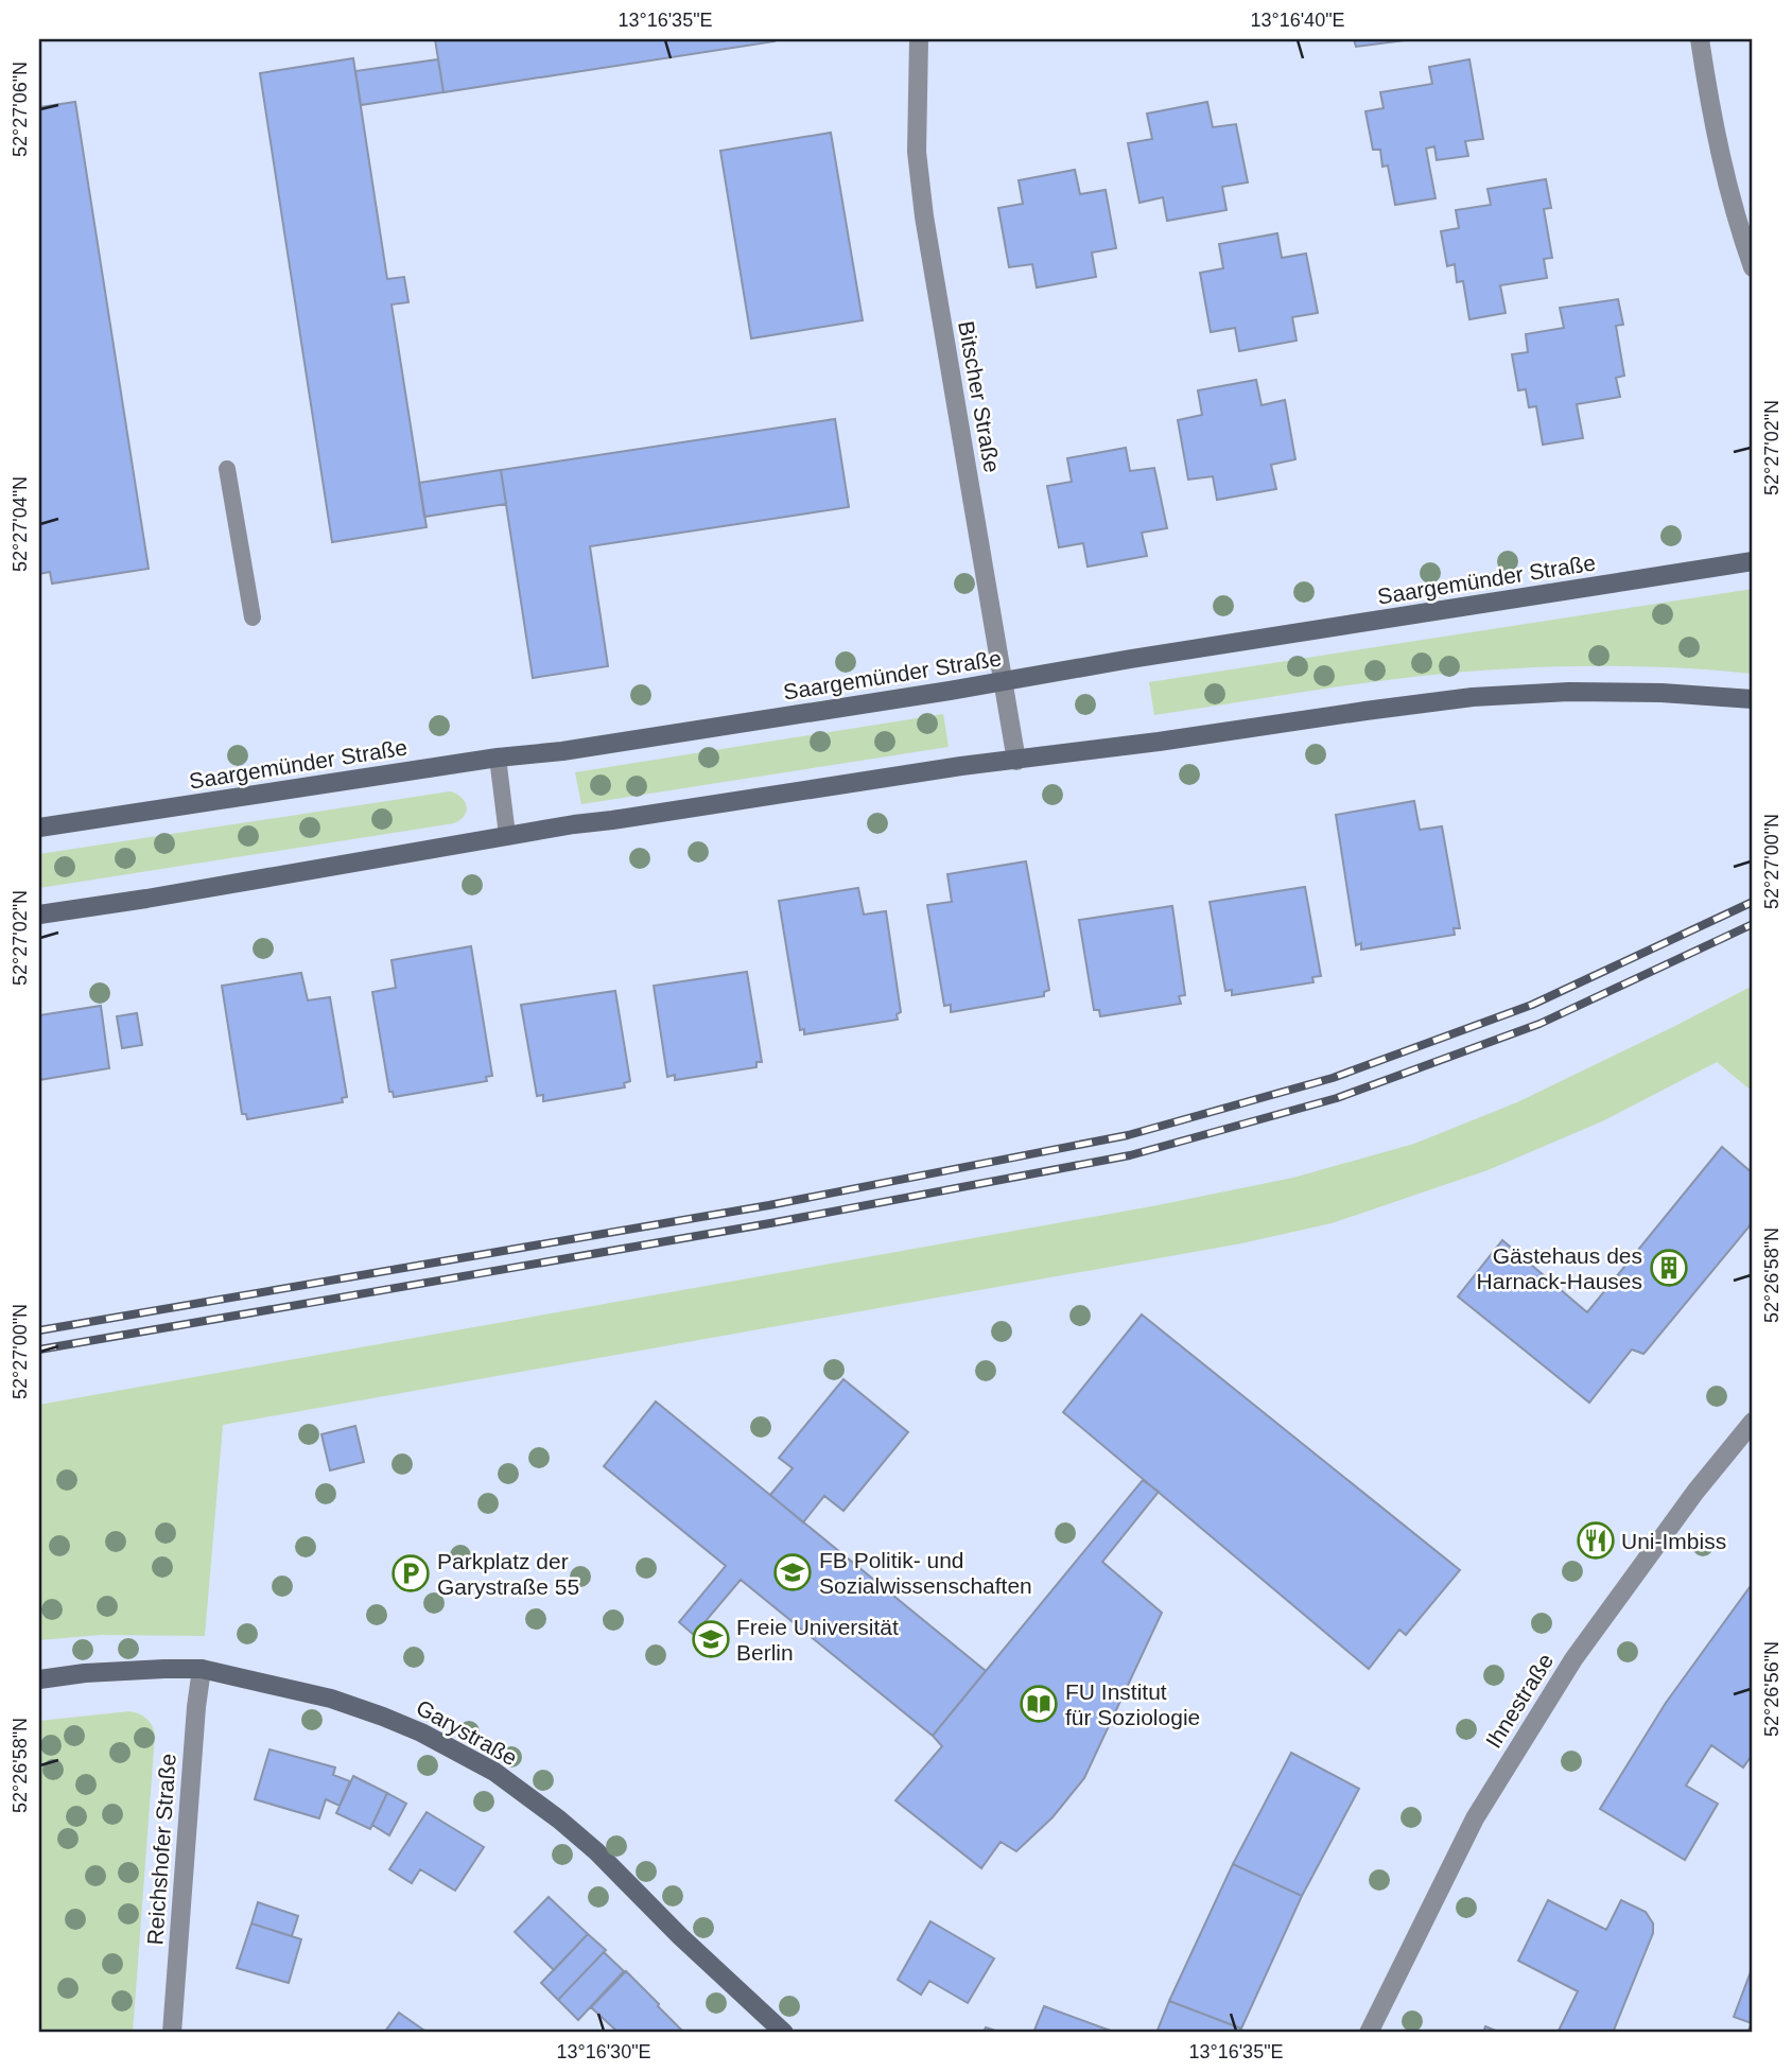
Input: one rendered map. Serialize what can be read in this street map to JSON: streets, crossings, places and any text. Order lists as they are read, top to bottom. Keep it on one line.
{"streets":{"main road":["Saargemünder Straße","Garystraße"],"street":["Bitscher Straße","Ihnestraße","Reichshofer Straße"]},"crossings":[["Bitscher Straße","Saargemünder Straße"],["Garystraße","Reichshofer Straße"]],"places":{"building":["Gästehaus des Harnack-Hauses"],"restaurant":["Uni-Imbiss"],"school or university":["FB Politik- und Sozialwissenschaften","Freie Universität Berlin"],"parking":["Parkplatz der Garystraße 55"],"library":["FU Institut für Soziologie"]},"coordinates":["13°16'35\"E","13°16'40\"E","52°27'06\"N","52°27'02\"N","52°27'04\"N","52°27'00\"N","52°26'58\"N","52°26'56\"N","13°16'30\"E"]}
